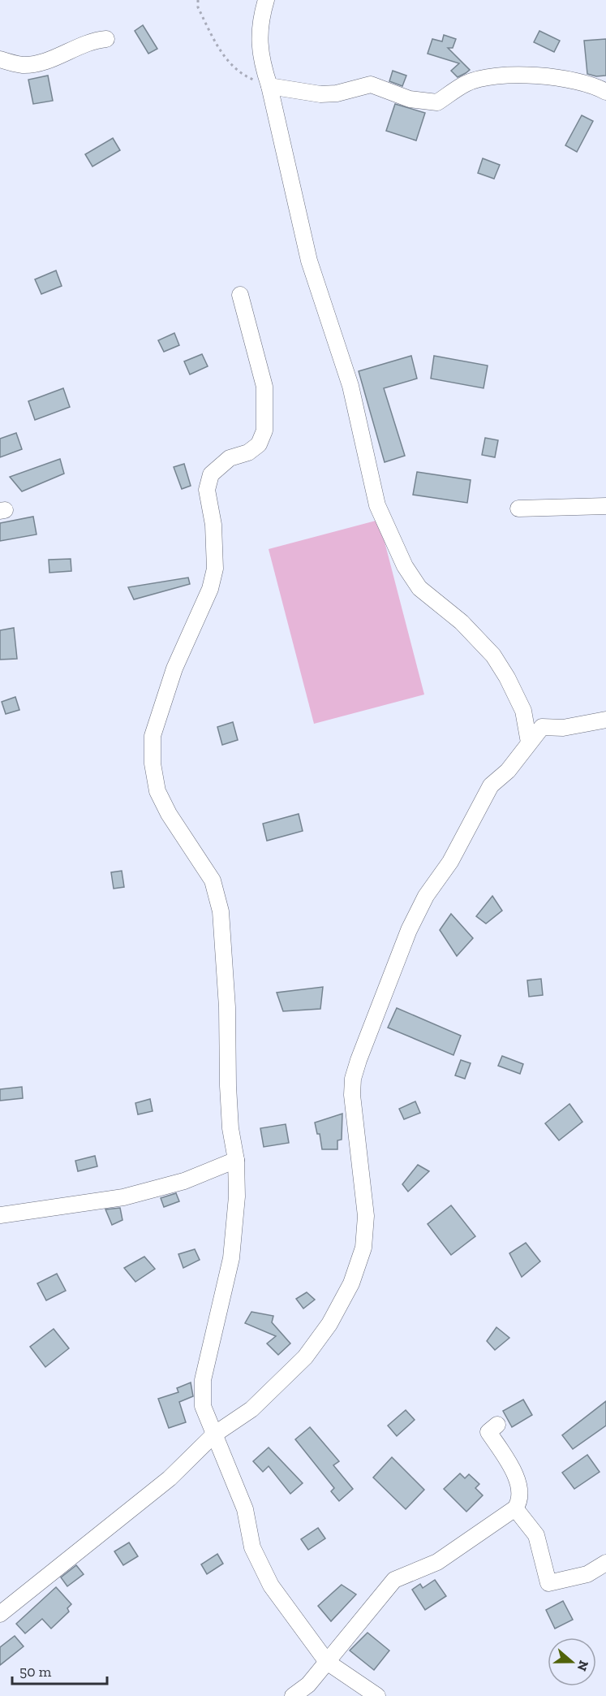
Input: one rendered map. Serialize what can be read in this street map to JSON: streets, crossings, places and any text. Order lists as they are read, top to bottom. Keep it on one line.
{"scale_bar":"50 m","north":"right"}
